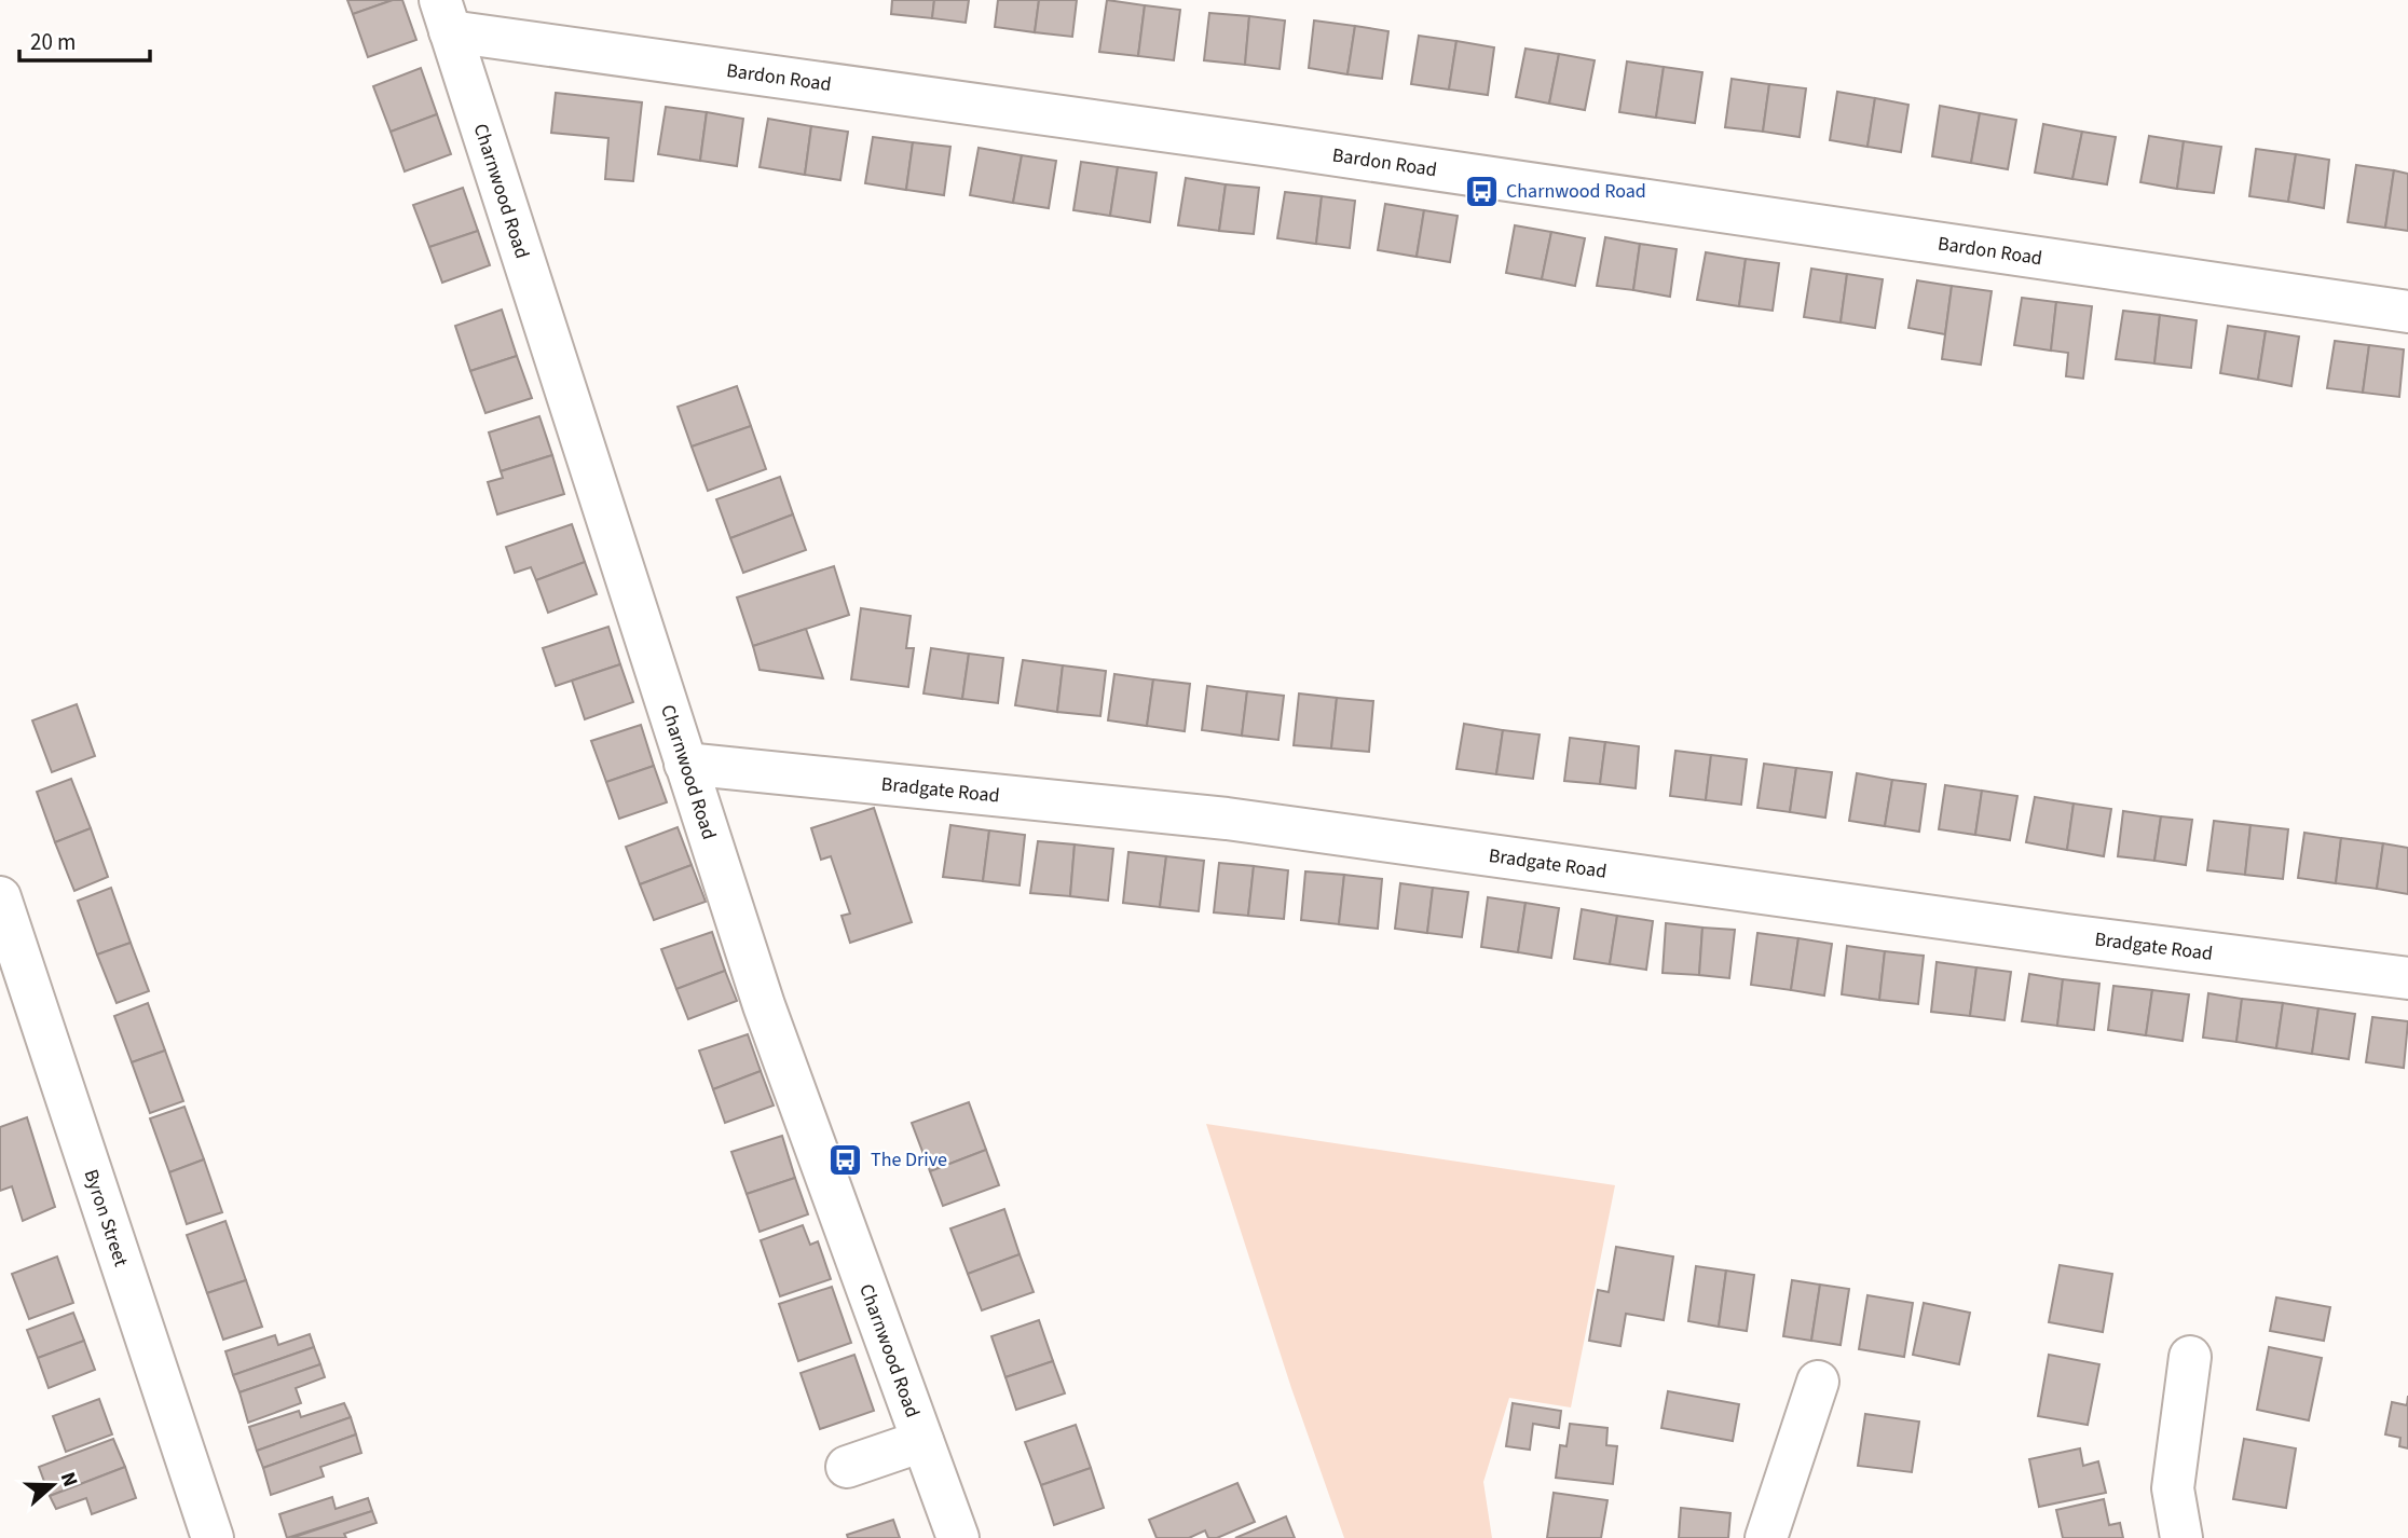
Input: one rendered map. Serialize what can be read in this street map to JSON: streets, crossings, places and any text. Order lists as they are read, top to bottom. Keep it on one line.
{"streets":{"street":["Bardon Road","Charnwood Road","Bradgate Road","Byron Street"]},"crossings":[["Bardon Road","Charnwood Road"],["Charnwood Road","Bradgate Road"]],"places":{"bus stop":["Charnwood Road","The Drive"]},"scale_bar":"20 m","north":"right"}
